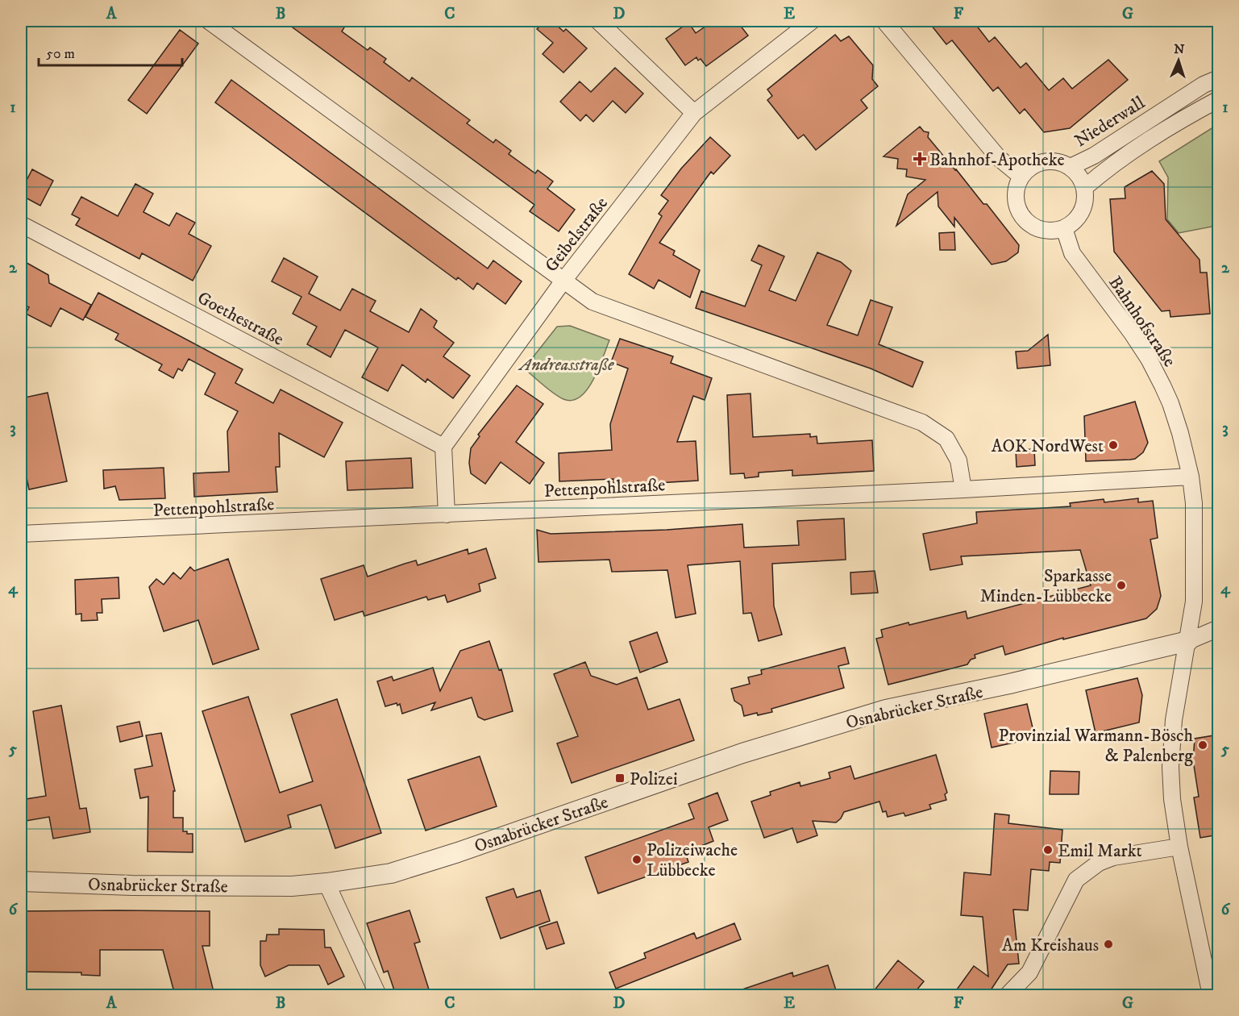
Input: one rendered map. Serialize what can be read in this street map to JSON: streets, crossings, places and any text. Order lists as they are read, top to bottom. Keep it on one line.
{"streets":{"street":["Niederwall","Geibelstraße","Goethestraße","Bahnhofstraße","Pettenpohlstraße","Osnabrücker Straße"]},"crossings":[["Niederwall","Bahnhofstraße"],["Geibelstraße","Goethestraße"],["Bahnhofstraße","Pettenpohlstraße"],["Bahnhofstraße","Osnabrücker Straße"]],"parks":["Andreasstraße"],"places":{"health":["Bahnhof-Apotheke"],"other":["AOK NordWest","Sparkasse Minden-Lübbecke","Provinzial Warmann-Bösch & Palenberg","Emil Markt","Polizeiwache Lübbecke","Am Kreishaus"],"transit":["Polizei"]},"scale_bar":"50 m","north":"top","grid":{"columns":["A","B","C","D","E","F","G"],"rows":["1","2","3","4","5","6"]}}
